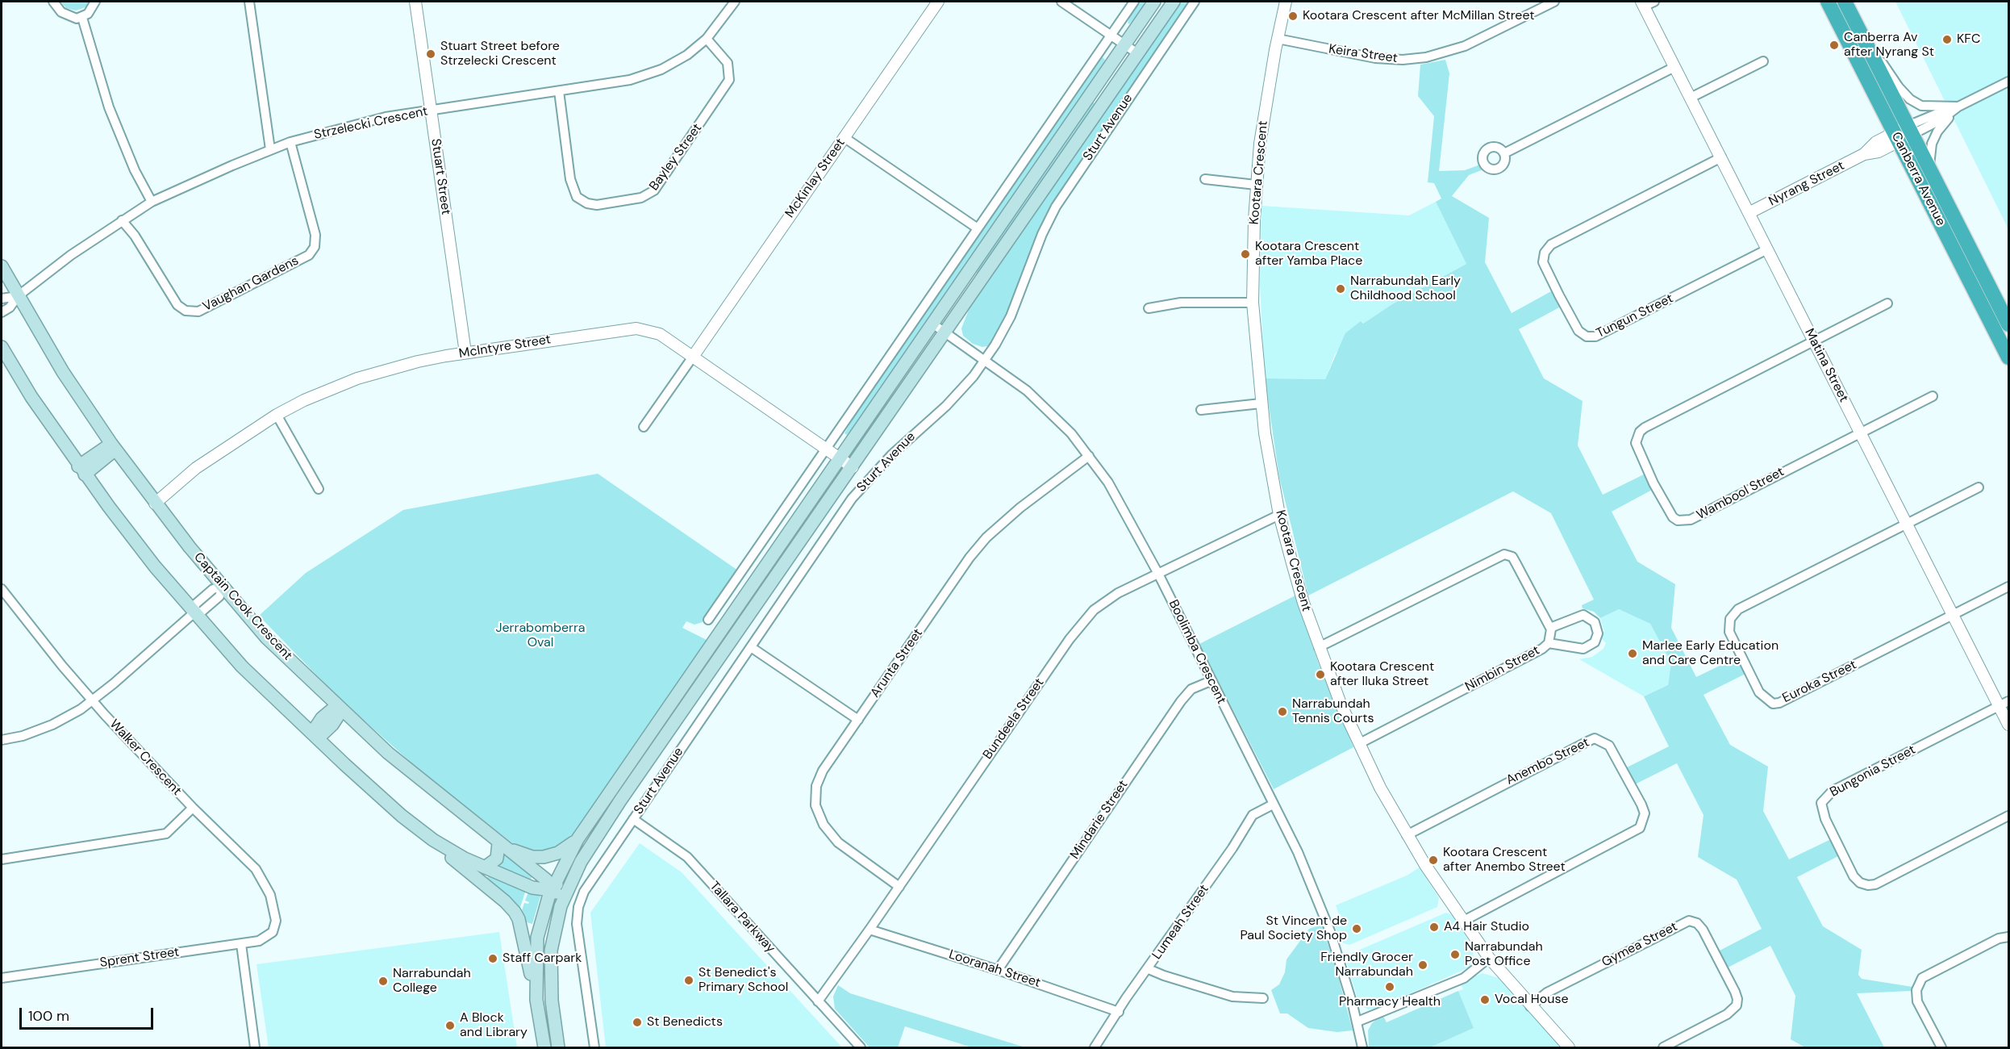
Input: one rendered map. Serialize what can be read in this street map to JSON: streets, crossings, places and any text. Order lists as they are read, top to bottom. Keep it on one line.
{"streets":{"highway":["Canberra Avenue"],"main road":["Sturt Avenue","Captain Cook Crescent"],"street":["Keira Street","Strzelecki Crescent","Bayley Street","Kootara Crescent","Stuart Street","McKinlay Street","Nyrang Street","Vaughan Gardens","Tungun Street","McIntyre Street","Matina Street","Wambool Street","Boolimba Crescent","Arunta Street","Nimbin Street","Euroka Street","Bundeela Street","Walker Crescent","Anembo Street","Bungonia Street","Mindarie Street","Tallara Parkway","Lumeah Street","Gymea Street","Sprent Street","Looranah Street"]},"crossings":[["Keira Street","Kootara Crescent"],["Strzelecki Crescent","Bayley Street"],["Strzelecki Crescent","Stuart Street"],["Strzelecki Crescent","Vaughan Gardens"],["Strzelecki Crescent","Captain Cook Crescent"],["Sturt Avenue","McIntyre Street"],["Sturt Avenue","Captain Cook Crescent"],["Sturt Avenue","Boolimba Crescent"],["Sturt Avenue","Tallara Parkway"],["Kootara Crescent","Nimbin Street"],["Kootara Crescent","Bundeela Street"],["Kootara Crescent","Anembo Street"],["Kootara Crescent","Gymea Street"],["Stuart Street","McIntyre Street"],["McKinlay Street","McIntyre Street"],["Canberra Avenue","Nyrang Street"],["Nyrang Street","Matina Street"],["Tungun Street","Matina Street"],["McIntyre Street","Captain Cook Crescent"],["Matina Street","Wambool Street"],["Matina Street","Euroka Street"],["Matina Street","Bungonia Street"],["Boolimba Crescent","Arunta Street"],["Boolimba Crescent","Bundeela Street"],["Boolimba Crescent","Mindarie Street"],["Boolimba Crescent","Lumeah Street"],["Arunta Street","Bundeela Street"],["Bundeela Street","Tallara Parkway"],["Bundeela Street","Looranah Street"],["Walker Crescent","Sprent Street"],["Mindarie Street","Looranah Street"],["Lumeah Street","Looranah Street"]],"parks":["Jerrabomberra Oval"],"places":["Kootara Crescent after McMillan Street","KFC","Canberra Av after Nyrang St","Stuart Street before Strzelecki Crescent","Kootara Crescent after Yamba Place","Narrabundah Early Childhood School","Marlee Early Education and Care Centre","Kootara Crescent after Iluka Street","Narrabundah Tennis Courts","Kootara Crescent after Anembo Street","A4 Hair Studio","St Vincent de Paul Society Shop","Narrabundah Post Office","Staff Carpark","Friendly Grocer Narrabundah","St Benedict's Primary School","Narrabundah College","Pharmacy Health","Vocal House","St Benedicts","A Block and Library"],"scale_bar":"100 m"}
